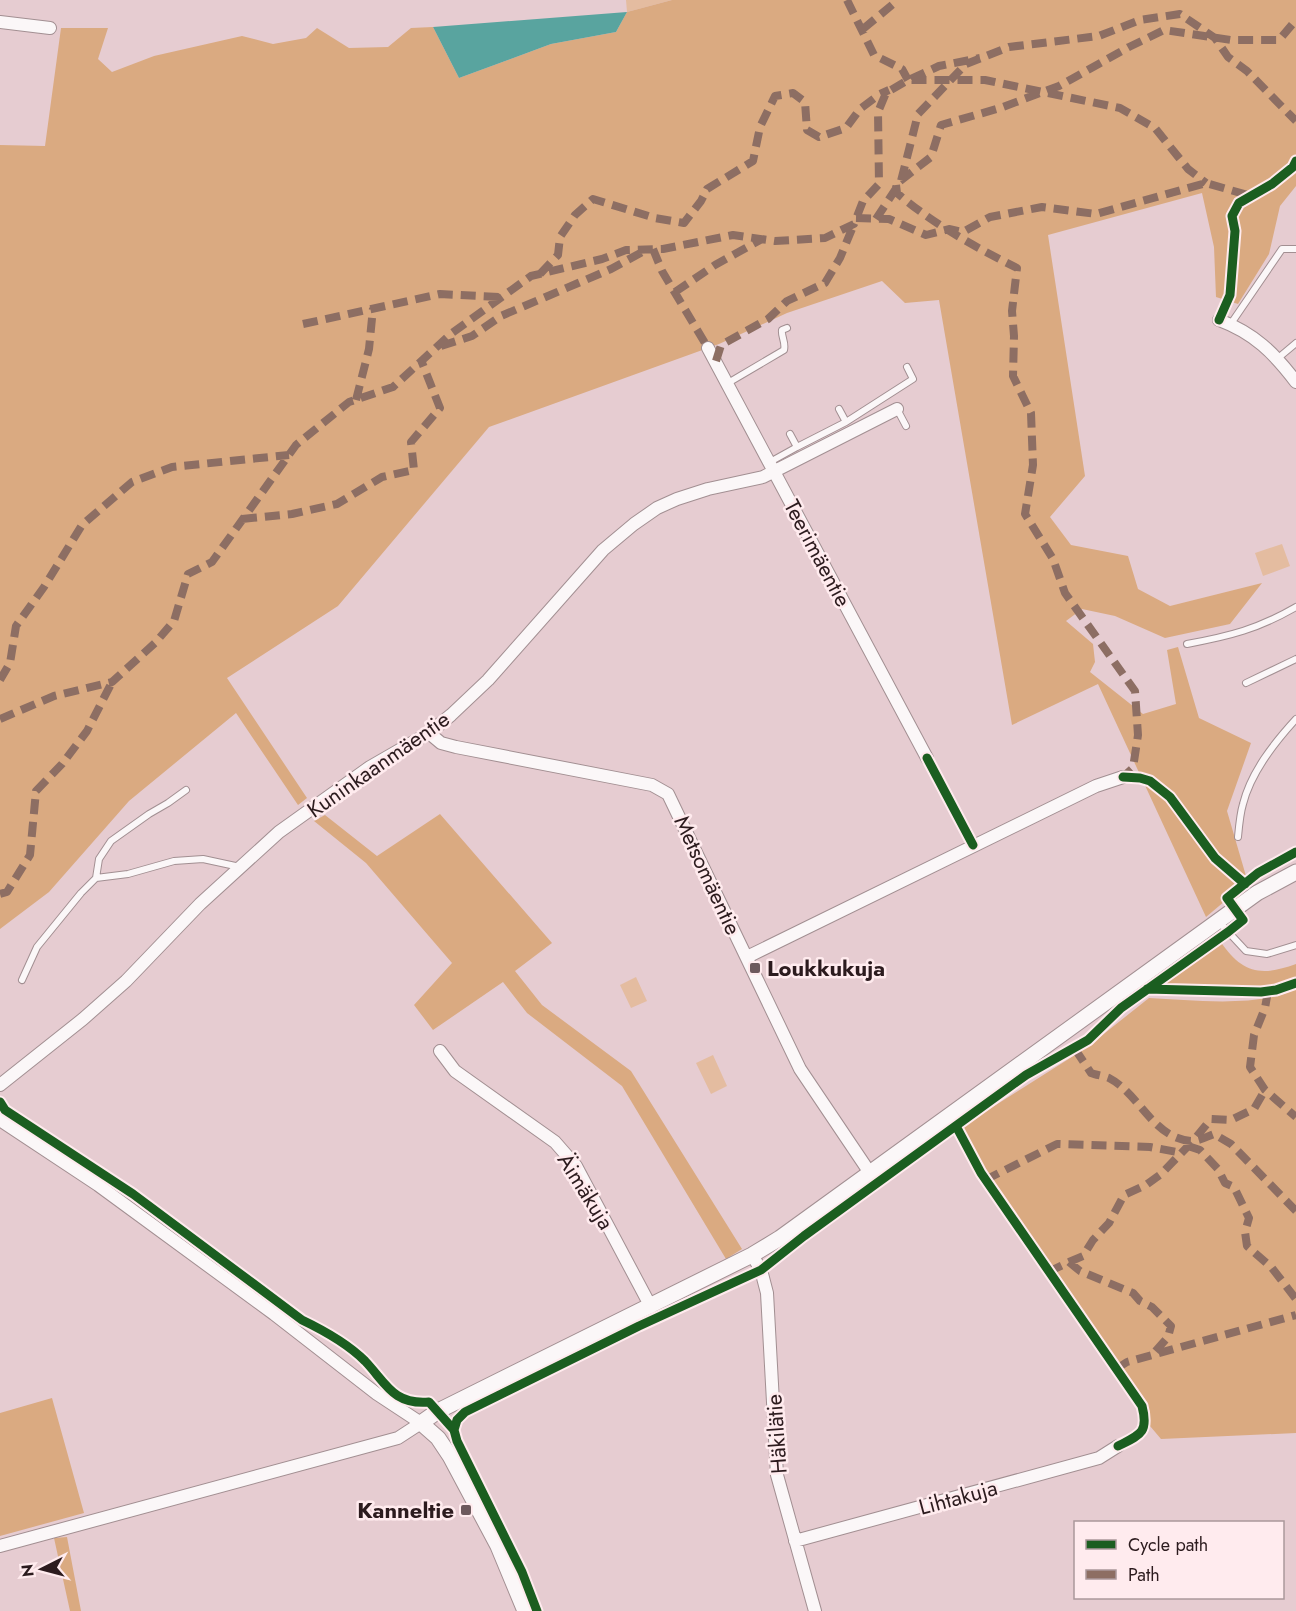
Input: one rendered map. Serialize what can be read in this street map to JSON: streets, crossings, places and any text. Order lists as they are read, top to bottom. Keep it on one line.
{"streets":{"street":["Teerimäentie","Kuninkaanmäentie","Metsomäentie","Äimäkuja","Häkilätie","Lihtakuja"]},"crossings":[["Teerimäentie","Kuninkaanmäentie"],["Kuninkaanmäentie","Metsomäentie"],["Häkilätie","Lihtakuja"]],"places":{"transit":["Loukkukuja","Kanneltie"]},"legend":["Cycle path","Path"],"north":"left"}
